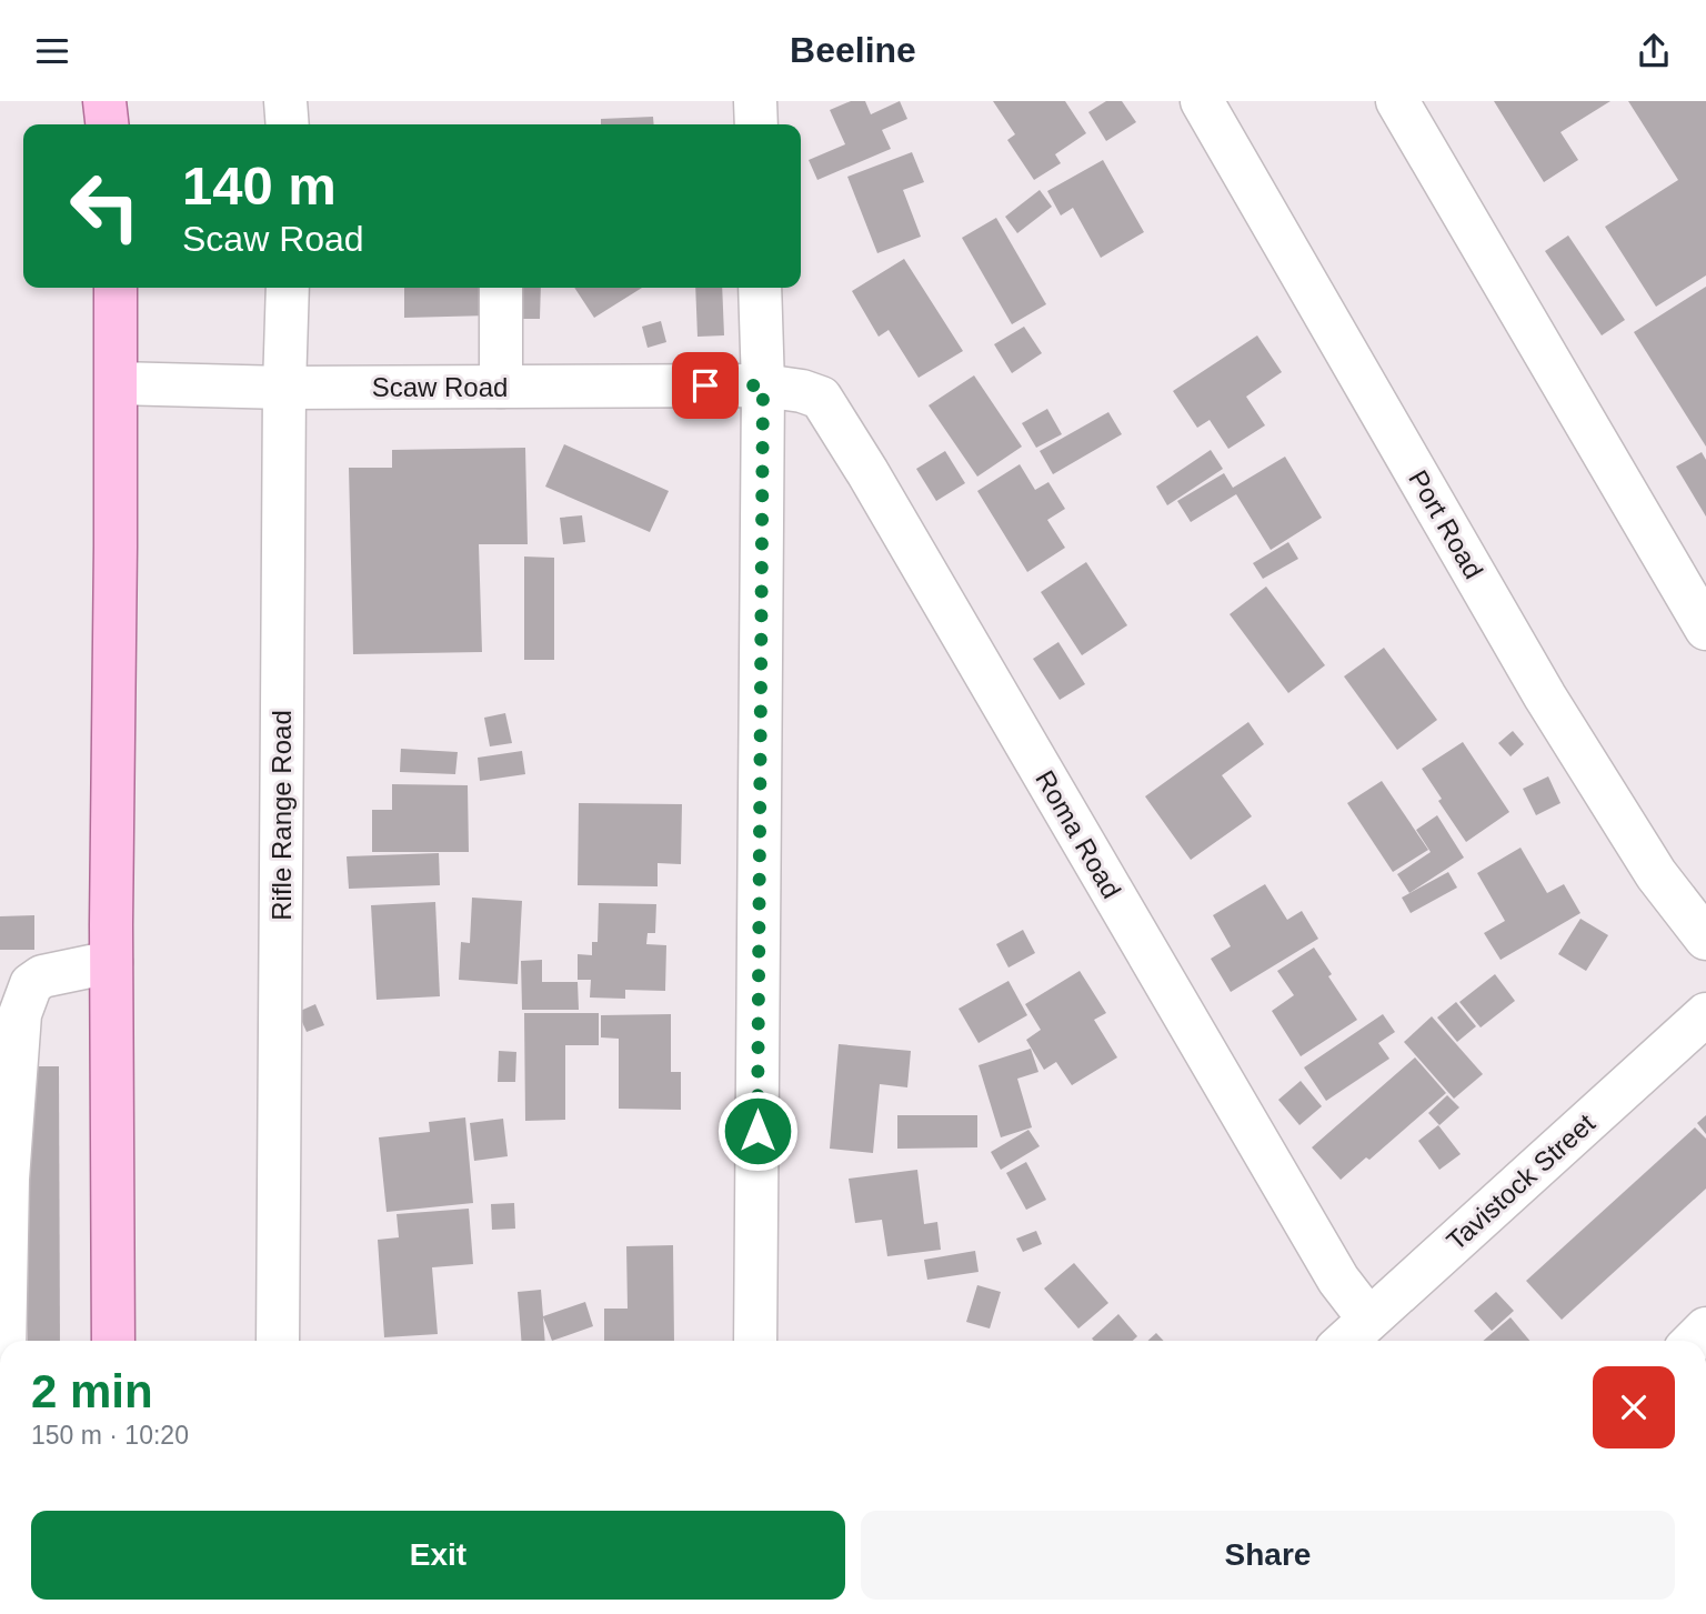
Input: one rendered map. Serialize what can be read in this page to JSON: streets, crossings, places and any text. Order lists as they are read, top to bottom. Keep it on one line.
{"streets":{"street":["Scaw Road","Port Road","Rifle Range Road","Roma Road","Tavistock Street"]},"crossings":[["Scaw Road","Rifle Range Road"],["Scaw Road","Roma Road"],["Roma Road","Tavistock Street"]],"page":{"header":"Beeline","turn":["140 m","Scaw Road"],"heading":["2 min","150 m · 10:20"],"buttons":["Exit","Share"]}}
